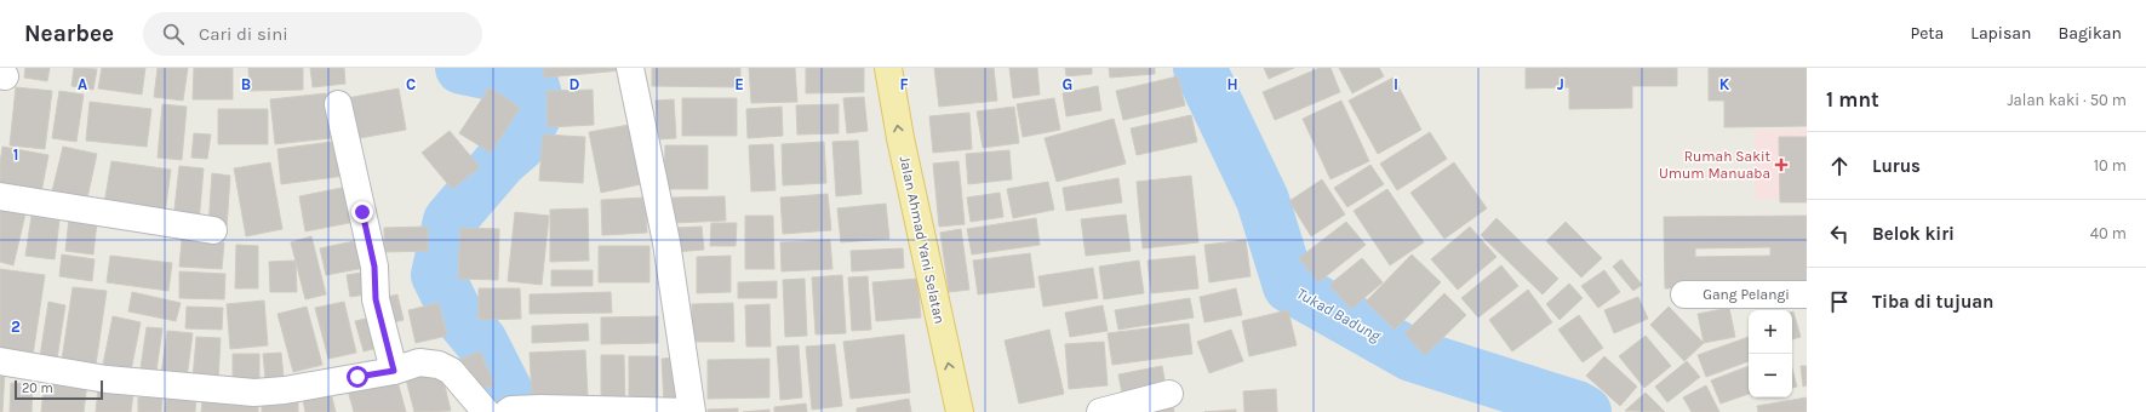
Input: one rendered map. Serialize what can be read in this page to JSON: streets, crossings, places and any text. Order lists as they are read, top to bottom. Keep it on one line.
{"streets":{"main road":["Jalan Ahmad Yani Selatan"],"street":["Gang Pelangi"]},"one_way":["Jalan Ahmad Yani Selatan"],"water":["Tukad Badung"],"places":{"health":["Rumah Sakit Umum Manuaba"]},"scale_bar":"20 m","page":{"header":"Nearbee","search":"Cari di sini","nav":["Peta","Lapisan","Bagikan"],"heading":["1 mnt","Jalan kaki · 50 m"],"list":[["Lurus","10 m"],["Belok kiri","40 m"],"Tiba di tujuan"],"map_buttons":["+","−"],"scale":"20 m"},"grid":{"columns":["A","B","C","D","E","F","G","H","I","J","K"],"rows":["1","2"]}}
